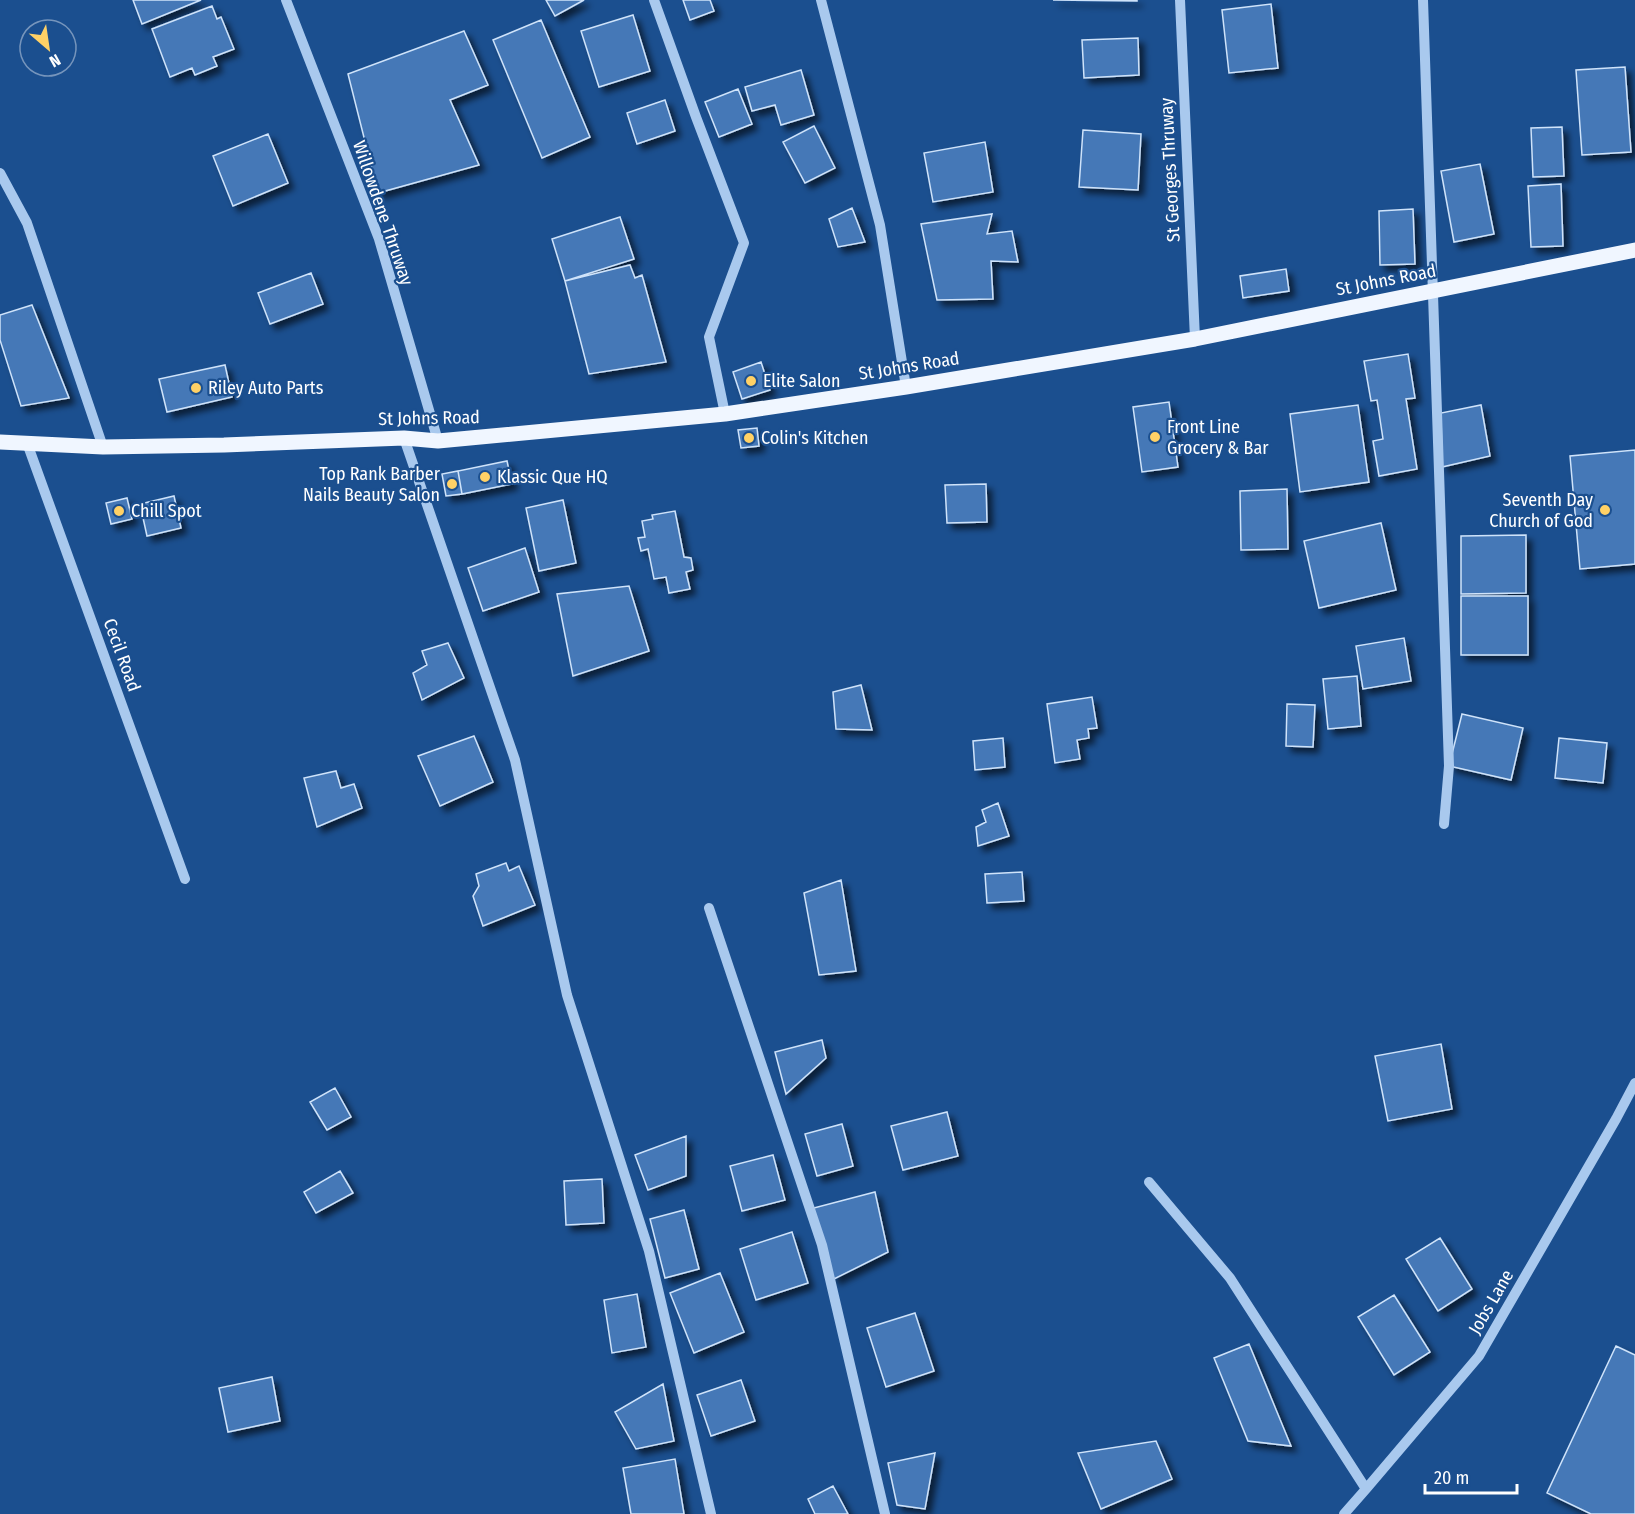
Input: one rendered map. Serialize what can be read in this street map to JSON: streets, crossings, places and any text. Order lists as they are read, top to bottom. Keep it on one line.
{"streets":{"main road":["St Johns Road"],"street":["St Georges Thruway","Willowdene Thruway","Cecil Road","Jobs Lane"]},"crossings":[["St Georges Thruway","St Johns Road"],["Willowdene Thruway","St Johns Road"],["St Johns Road","Cecil Road"]],"places":["Elite Salon","Riley Auto Parts","Front Line Grocery & Bar","Colin's Kitchen","Klassic Que HQ","Top Rank Barber Nails Beauty Salon","Seventh Day Church of God","Chill Spot"],"scale_bar":"20 m","north":"bottom right"}
